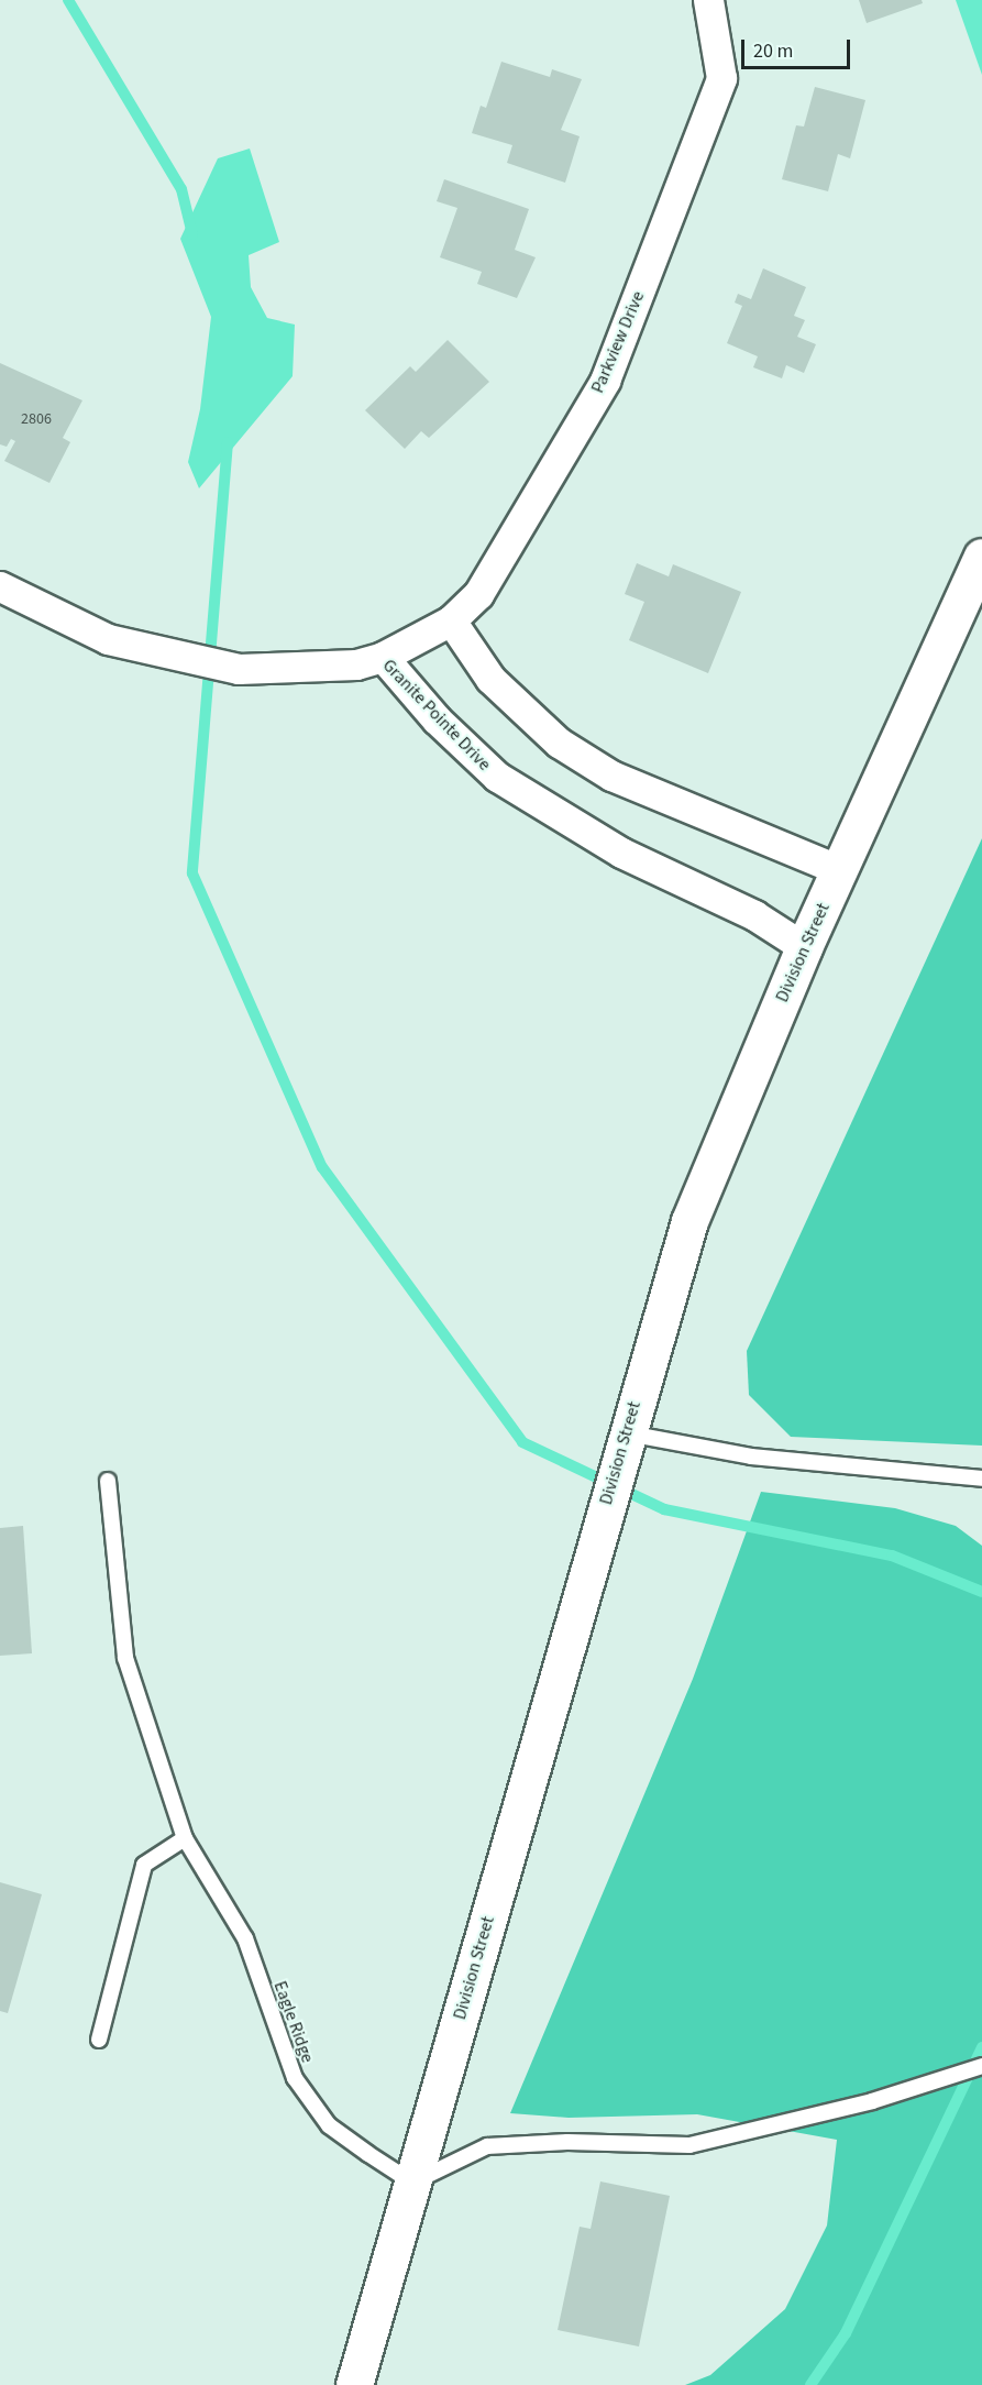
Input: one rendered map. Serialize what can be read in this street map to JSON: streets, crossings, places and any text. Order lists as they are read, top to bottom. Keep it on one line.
{"streets":{"street":["Parkview Drive","Granite Pointe Drive","Division Street"],"lane":["Eagle Ridge"]},"crossings":[["Parkview Drive","Granite Pointe Drive"],["Granite Pointe Drive","Division Street"],["Division Street","Eagle Ridge"]],"house_numbers":["2806"],"scale_bar":"20 m"}
